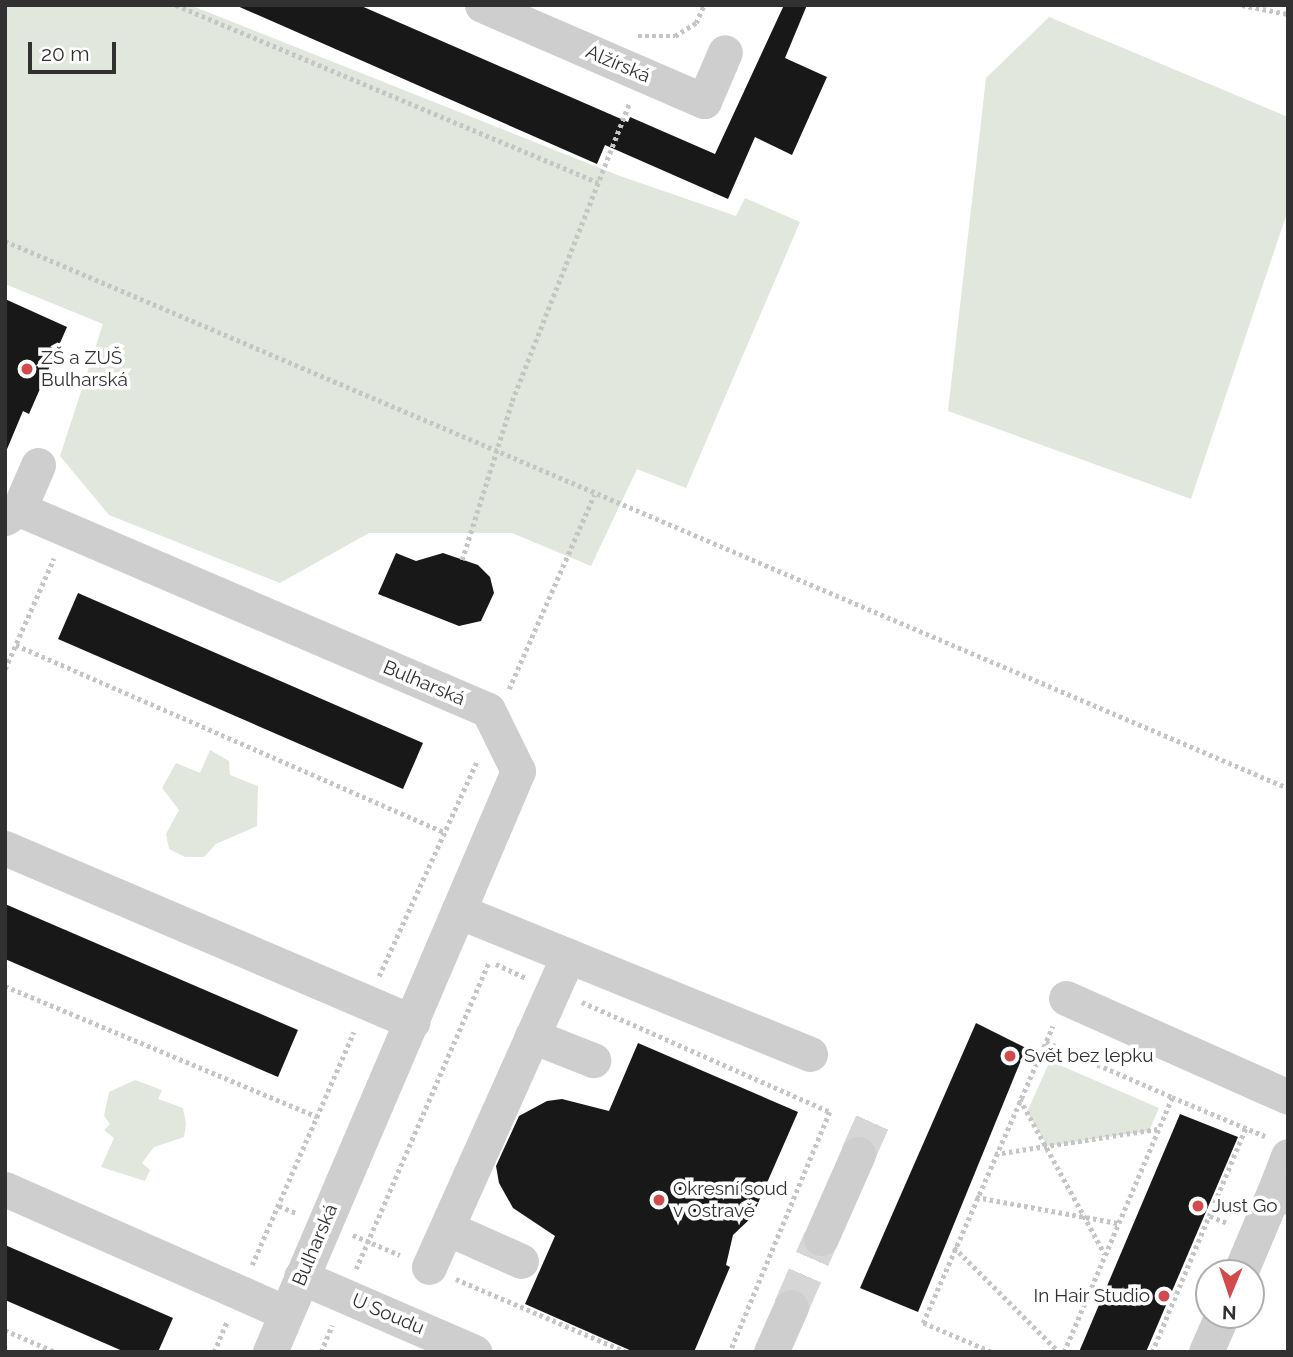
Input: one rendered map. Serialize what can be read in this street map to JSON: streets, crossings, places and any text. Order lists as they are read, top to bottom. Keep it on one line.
{"streets":{"street":["Alžírská","Bulharská","U Soudu"]},"crossings":[["Bulharská","U Soudu"]],"places":["ZŠ a ZUŠ Bulharská","Svět bez lepku","Okresní soud v Ostravě","Just Go","In Hair Studio"],"scale_bar":"20 m","north":"bottom"}
